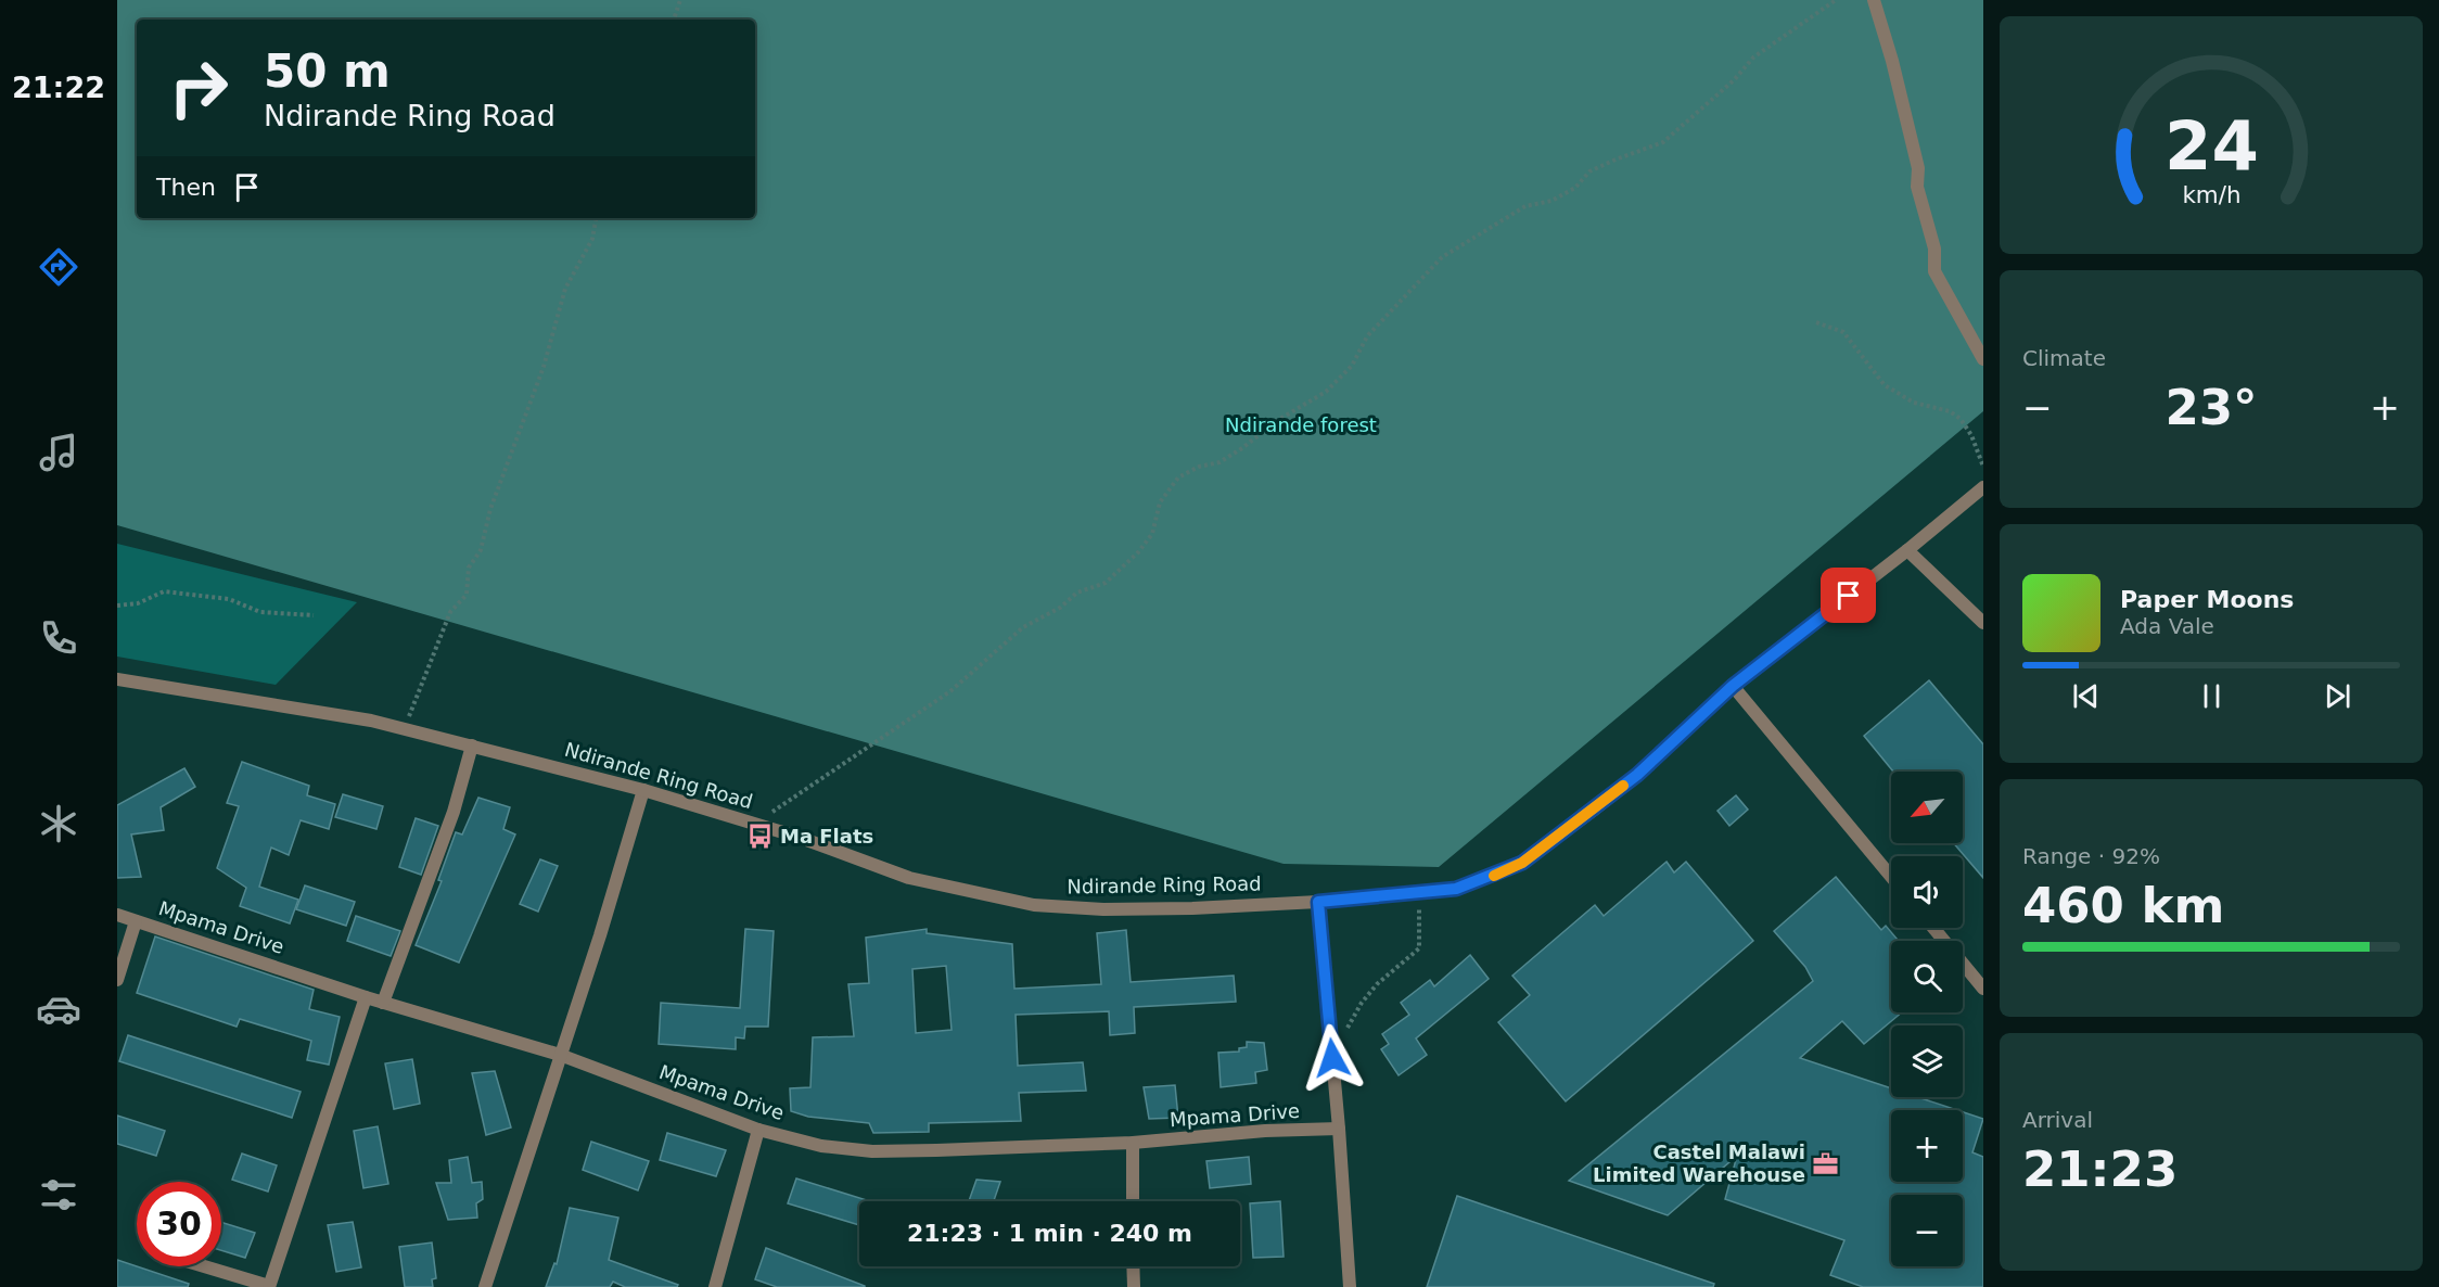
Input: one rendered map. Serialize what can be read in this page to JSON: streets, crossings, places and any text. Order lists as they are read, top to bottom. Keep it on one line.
{"streets":{"street":["Ndirande Ring Road","Mpama Drive"]},"parks":["Ndirande forest"],"places":{"bus stop":["Ma Flats"],"office":["Castel Malawi Limited Warehouse"]},"north":"bottom left","page":{"tabs":"21:22","turn":["50 m","Ndirande Ring Road"],"then":"Then","tile":["Climate",["Range · 92%","460 km"],["Arrival","21:23"]],"heat":["−","23°","+"],"song":["Paper Moons","Ada Vale"],"map_buttons":["+","−"],"limit":"30","trip":"21:23 · 1 min · 240 m","gauge":["24","km/h"]}}
